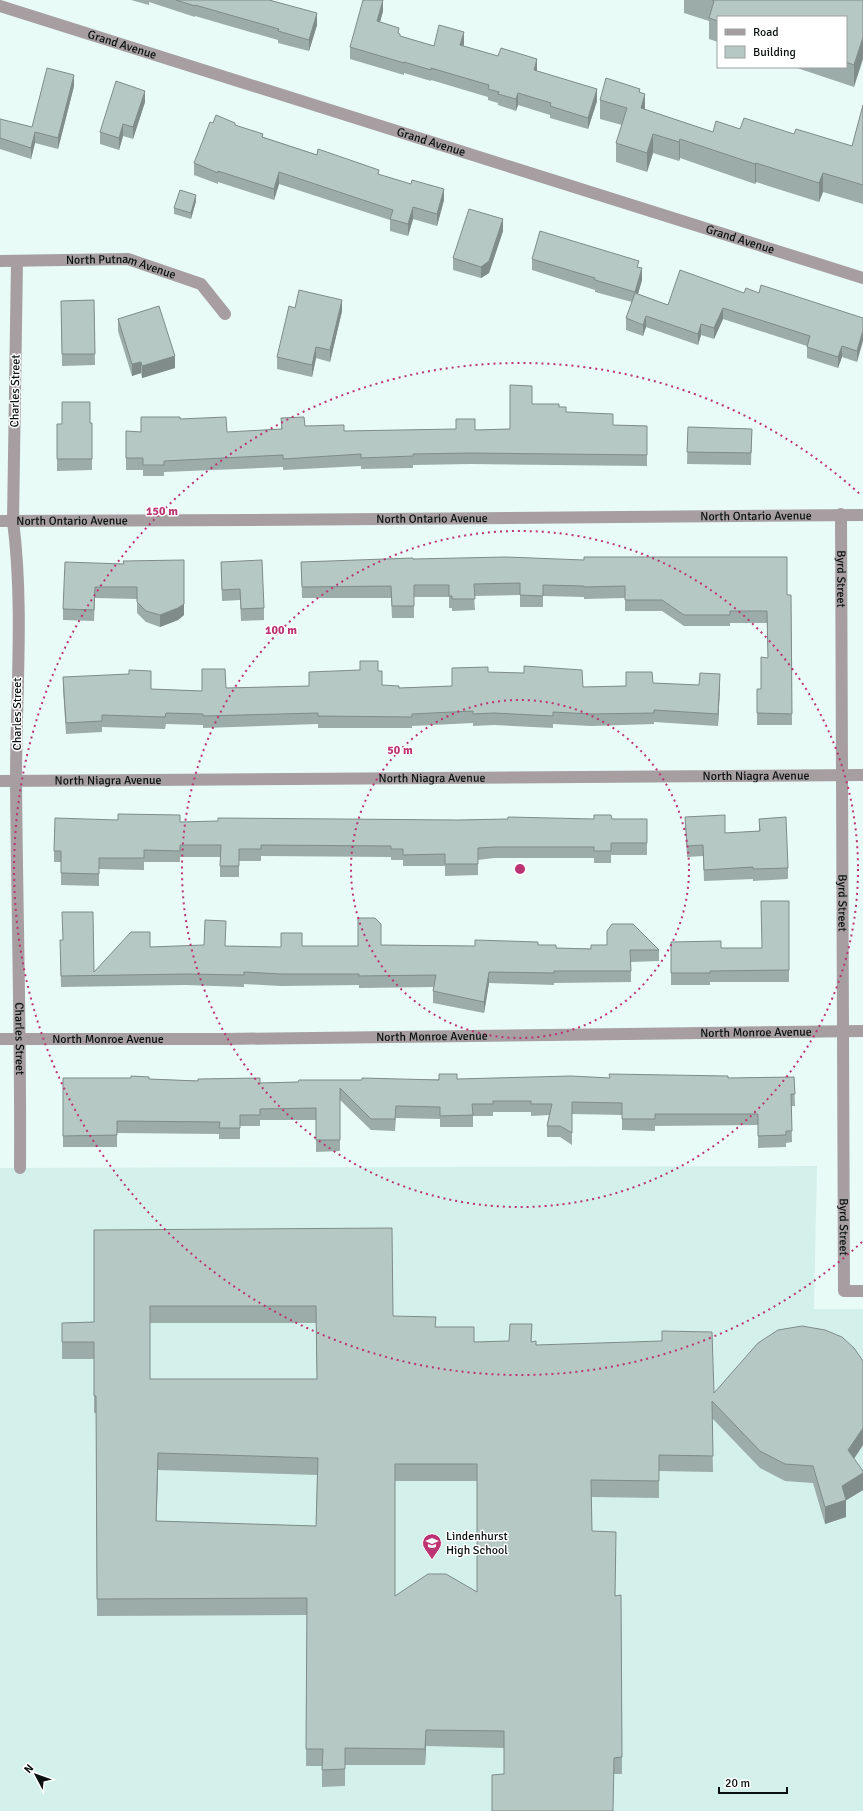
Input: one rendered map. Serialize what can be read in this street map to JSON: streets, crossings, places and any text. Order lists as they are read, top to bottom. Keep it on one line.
{"streets":{"street":["Grand Avenue","North Putnam Avenue","Charles Street","North Ontario Avenue","Byrd Street","North Niagra Avenue","North Monroe Avenue"]},"crossings":[["North Putnam Avenue","Charles Street"],["Charles Street","North Ontario Avenue"],["Charles Street","North Niagra Avenue"],["Charles Street","North Monroe Avenue"],["North Ontario Avenue","Byrd Street"],["Byrd Street","North Niagra Avenue"],["Byrd Street","North Monroe Avenue"]],"places":{"school or university":["Lindenhurst High School"]},"legend":["Road","Building"],"scale_bar":"20 m","north":"top left","rings":["150 m","100 m","50 m"]}
